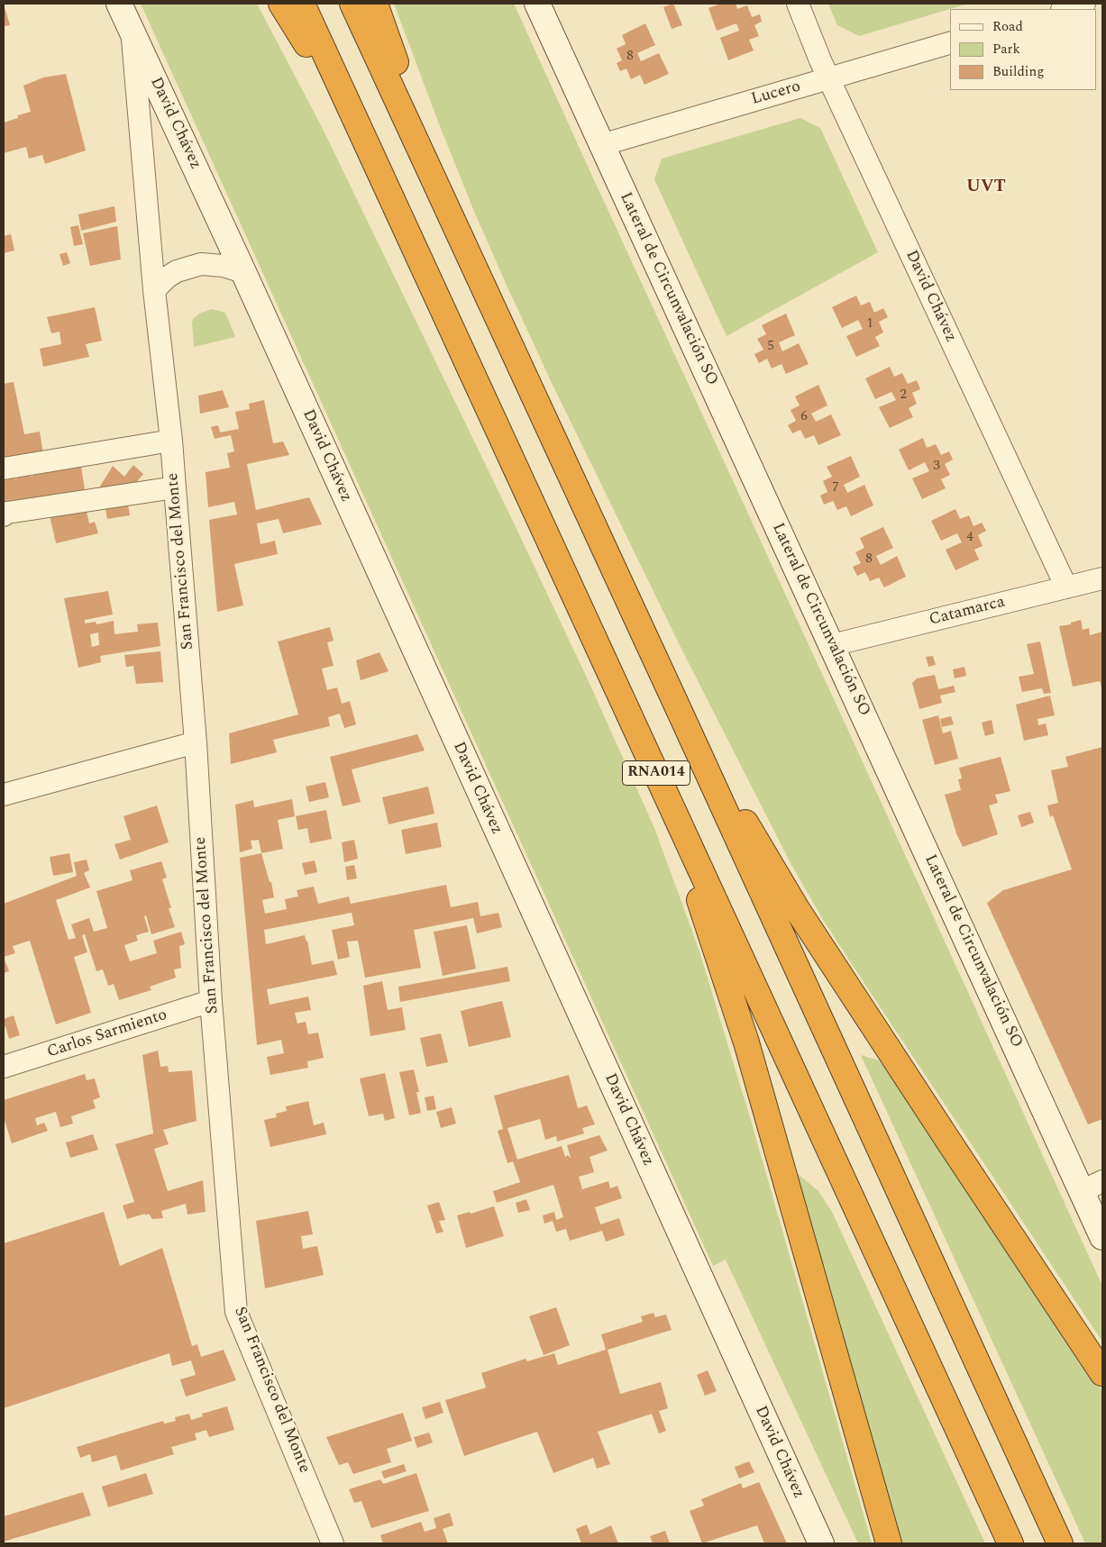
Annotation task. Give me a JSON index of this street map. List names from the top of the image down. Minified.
{"streets":{"highway":["RNA014"],"street":["Lucero","David Chávez","Lateral de Circunvalación SO","San Francisco del Monte","Catamarca","Carlos Sarmiento"]},"crossings":[["Lucero","David Chávez"],["Lucero","Lateral de Circunvalación SO"],["David Chávez","San Francisco del Monte"],["David Chávez","Catamarca"],["Lateral de Circunvalación SO","Catamarca"],["San Francisco del Monte","Carlos Sarmiento"]],"districts":["UVT"],"house_numbers":["8","1","5","2","6","3","7","4","8"],"legend":["Road","Park","Building"]}
